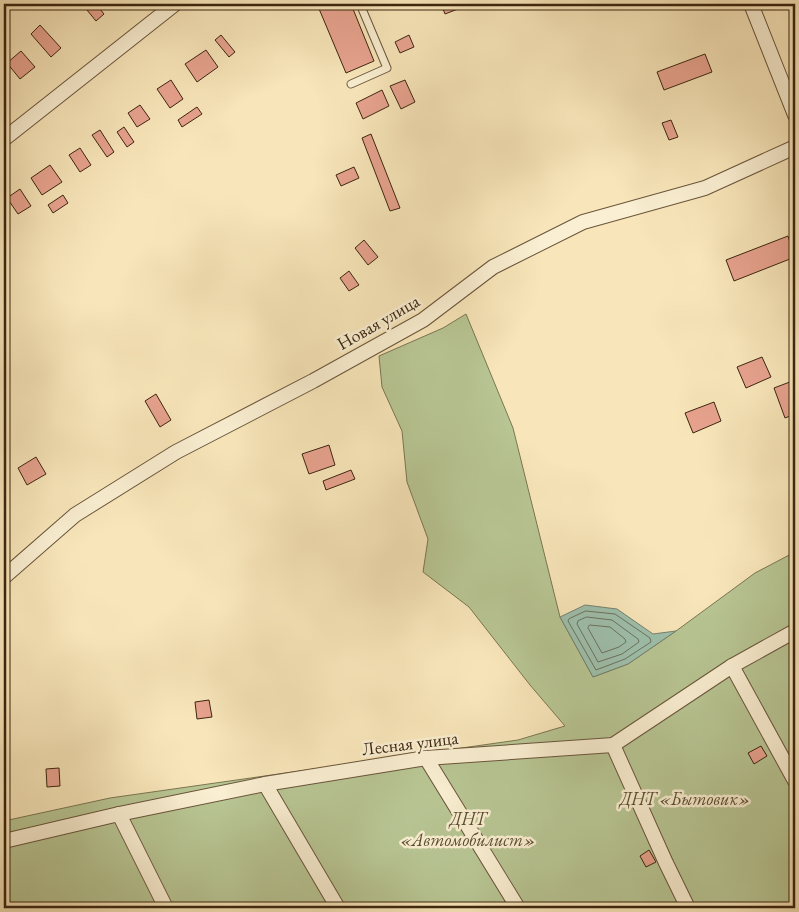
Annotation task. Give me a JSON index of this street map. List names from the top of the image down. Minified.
{"streets":{"street":["Новая улица","Лесная улица"]},"parks":["ДНТ «Бытовик»","ДНТ «Автомобилист»"]}
